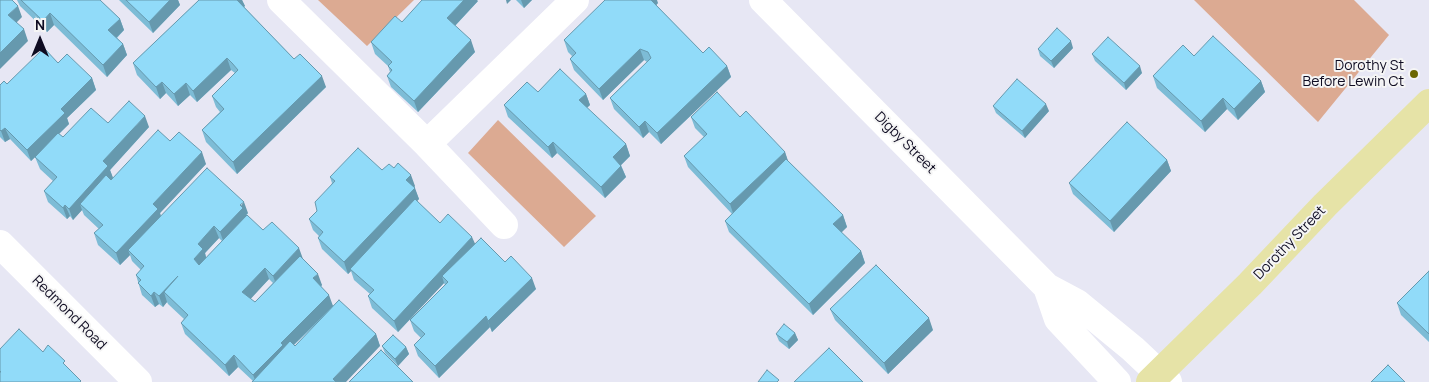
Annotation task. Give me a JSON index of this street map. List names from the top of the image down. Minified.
{"streets":{"main road":["Dorothy Street"],"street":["Digby Street","Redmond Road"]},"crossings":[["Digby Street","Dorothy Street"]],"places":["Dorothy St Before Lewin Ct"],"north":"top"}
